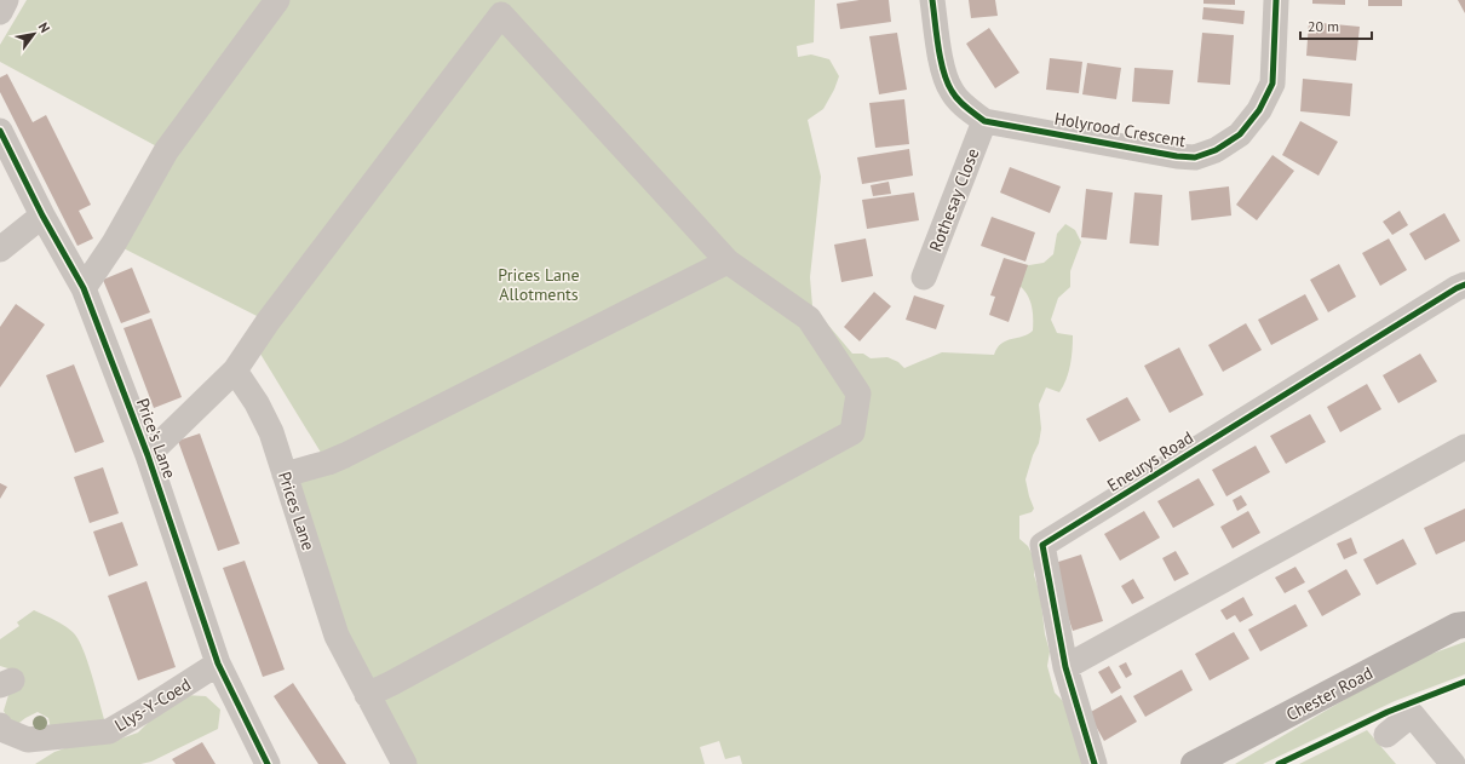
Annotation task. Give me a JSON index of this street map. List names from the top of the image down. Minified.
{"streets":{"main road":["Chester Road"],"street":["Holyrood Crescent","Rothesay Close","Price's Lane","Eneurys Road","Prices Lane","Llys-Y-Coed"]},"crossings":[["Holyrood Crescent","Rothesay Close"],["Price's Lane","Llys-Y-Coed"]],"parks":["Prices Lane Allotments"],"scale_bar":"20 m","north":"top right"}
